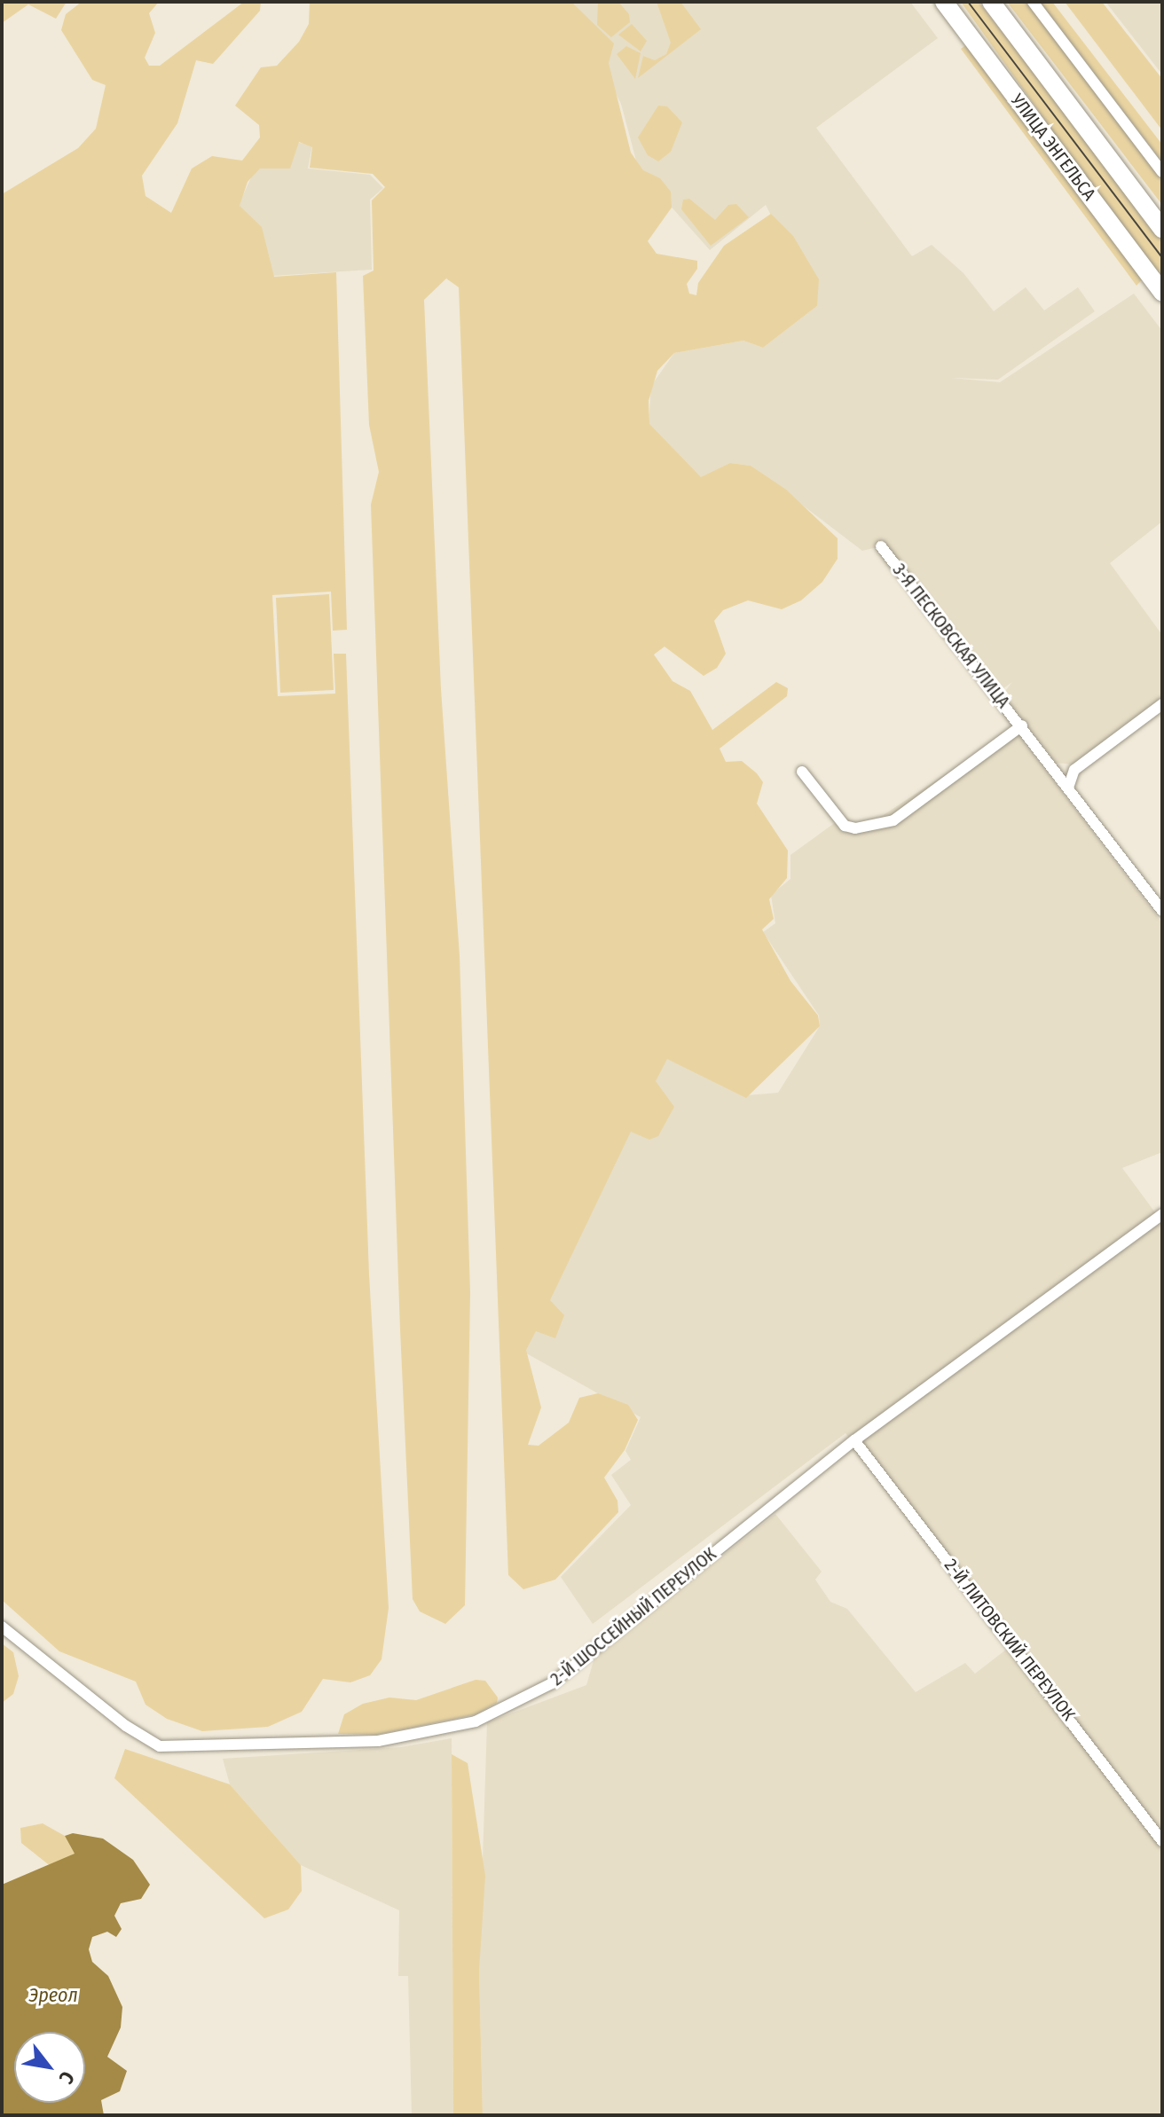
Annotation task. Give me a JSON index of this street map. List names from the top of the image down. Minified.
{"streets":{"main road":["УЛИЦА ЭНГЕЛЬСА"],"street":["3-Я ПЕСКОВСКАЯ УЛИЦА","2-Й ШОССЕЙНЫЙ ПЕРЕУЛОК","2-Й ЛИТОВСКИЙ ПЕРЕУЛОК"]},"crossings":[["2-Й ШОССЕЙНЫЙ ПЕРЕУЛОК","2-Й ЛИТОВСКИЙ ПЕРЕУЛОК"]],"water":["Эреол"],"north":"bottom right"}
